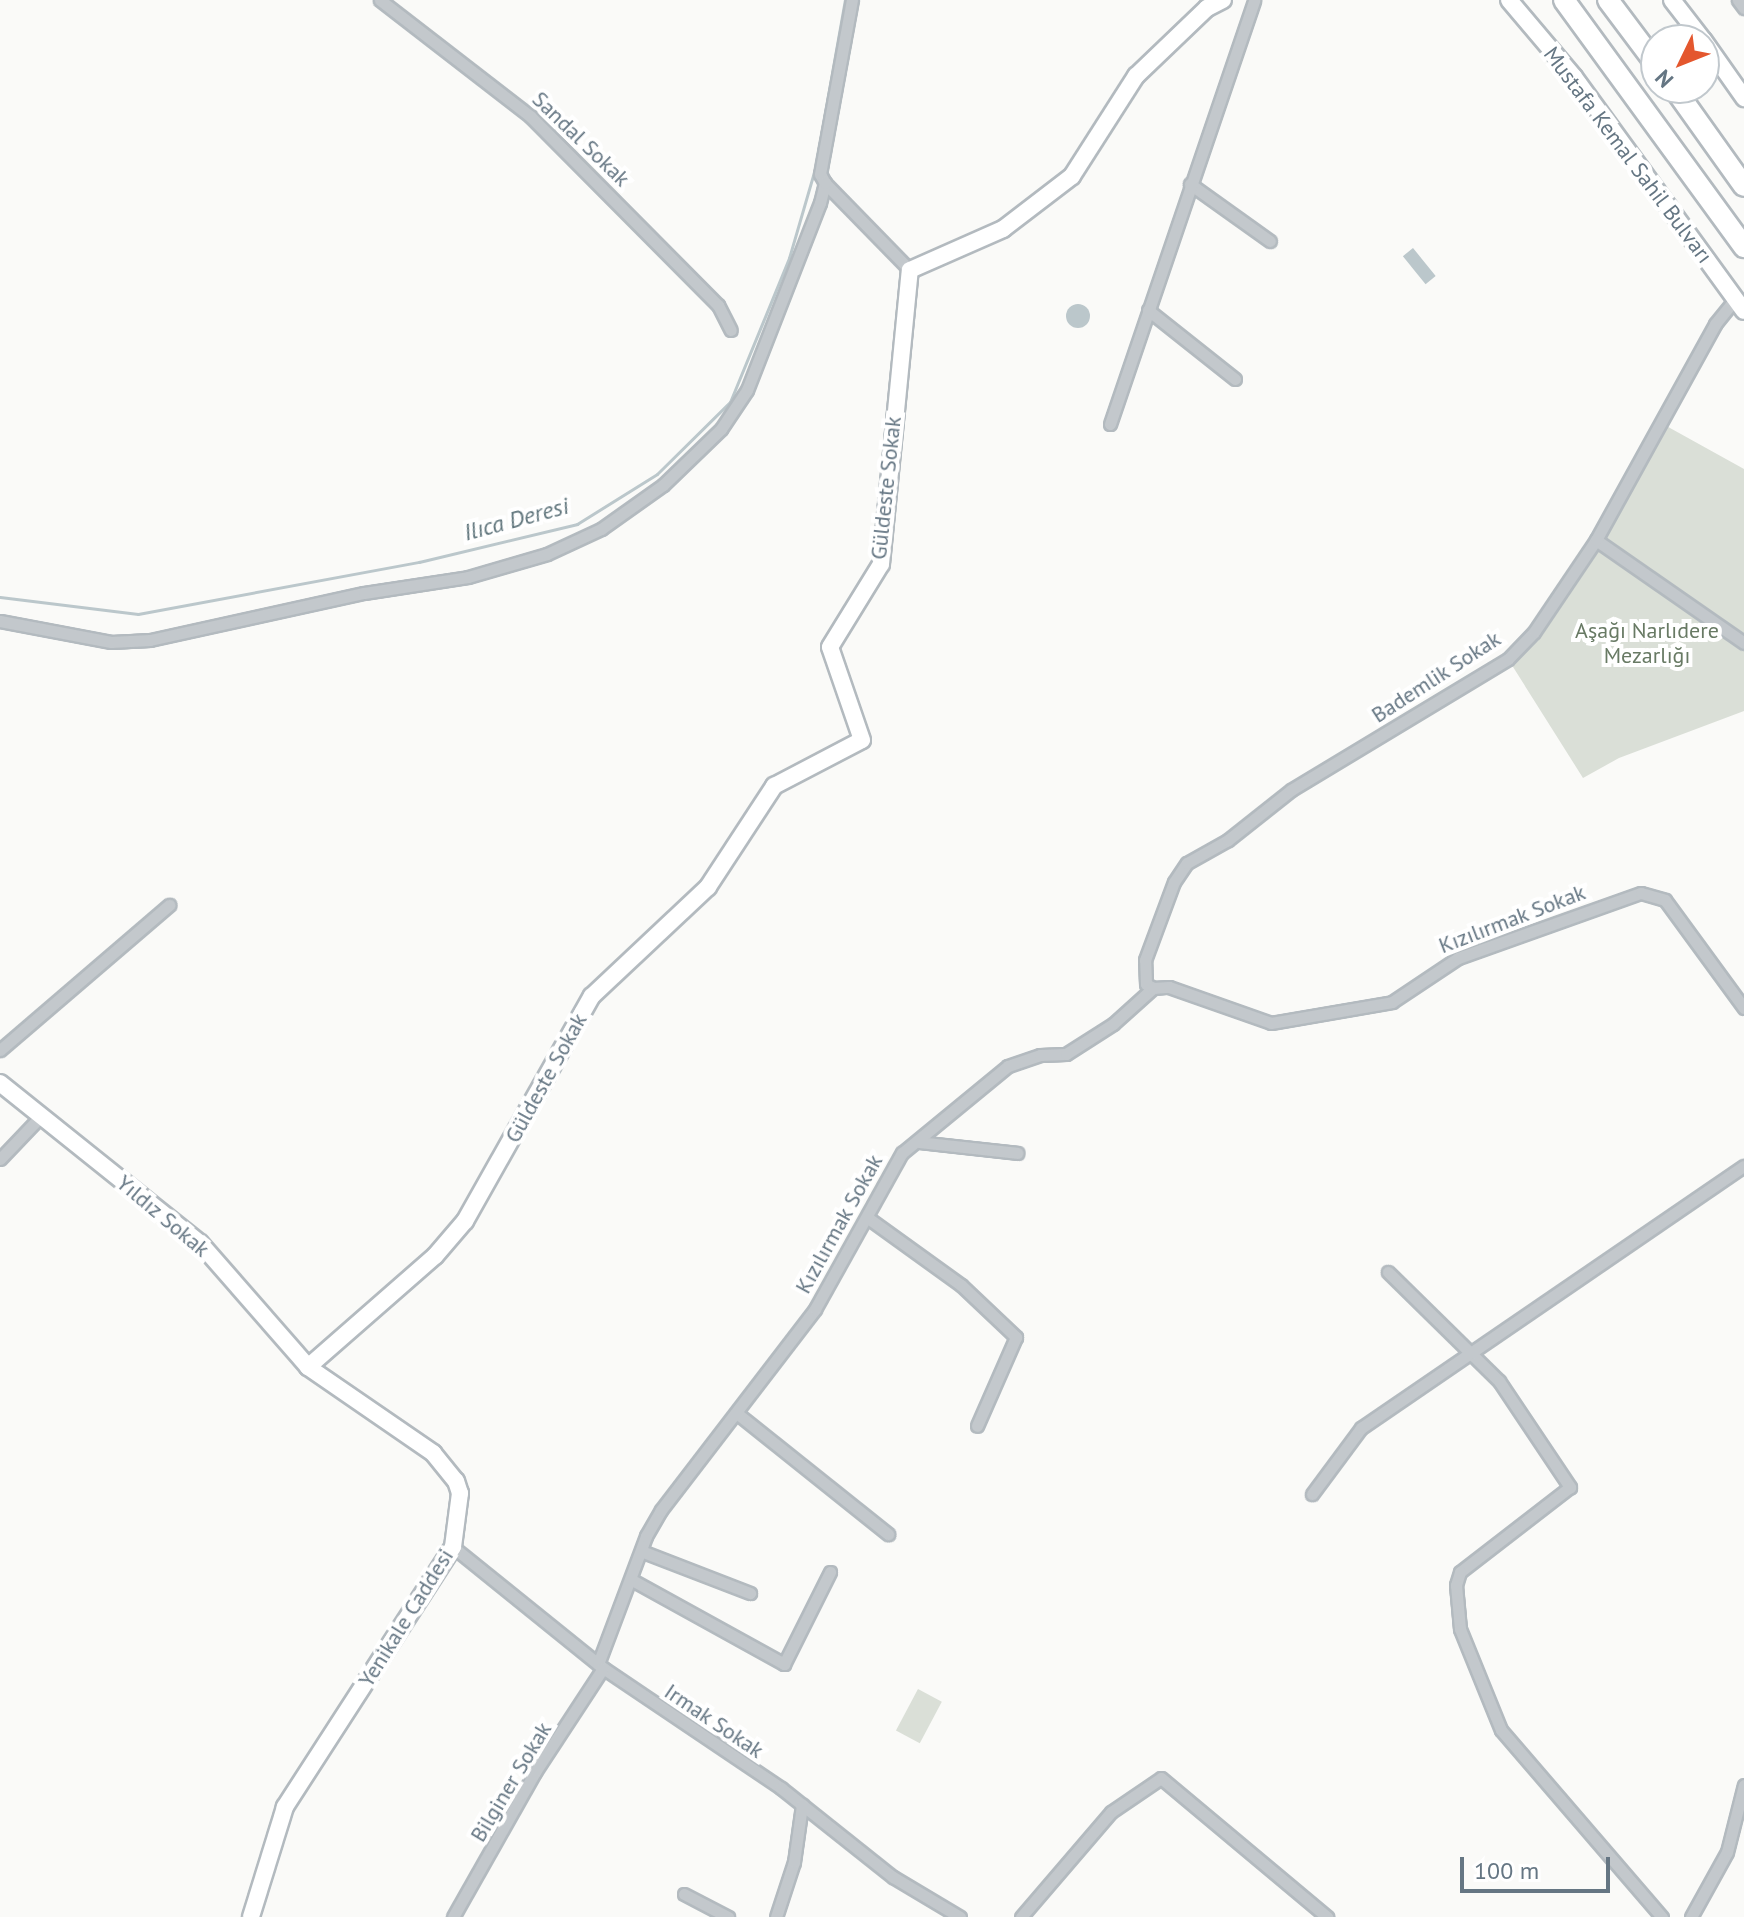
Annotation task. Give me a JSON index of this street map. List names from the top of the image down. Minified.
{"streets":{"street":["Sandal Sokak","Mustafa Kemal Sahil Bulvarı","Güldeste Sokak","Bademlik Sokak","Kızılırmak Sokak","Yıldız Sokak","Yenikale Caddesi","Irmak Sokak","Bilginer Sokak"]},"crossings":[["Mustafa Kemal Sahil Bulvarı","Bademlik Sokak"],["Güldeste Sokak","Yıldız Sokak"],["Güldeste Sokak","Yenikale Caddesi"],["Bademlik Sokak","Kızılırmak Sokak"],["Kızılırmak Sokak","Irmak Sokak"],["Kızılırmak Sokak","Bilginer Sokak"],["Yıldız Sokak","Yenikale Caddesi"],["Yenikale Caddesi","Irmak Sokak"],["Irmak Sokak","Bilginer Sokak"]],"water":["Ilıca Deresi"],"parks":["Aşağı Narlıdere Mezarlığı"],"scale_bar":"100 m","north":"bottom left"}
